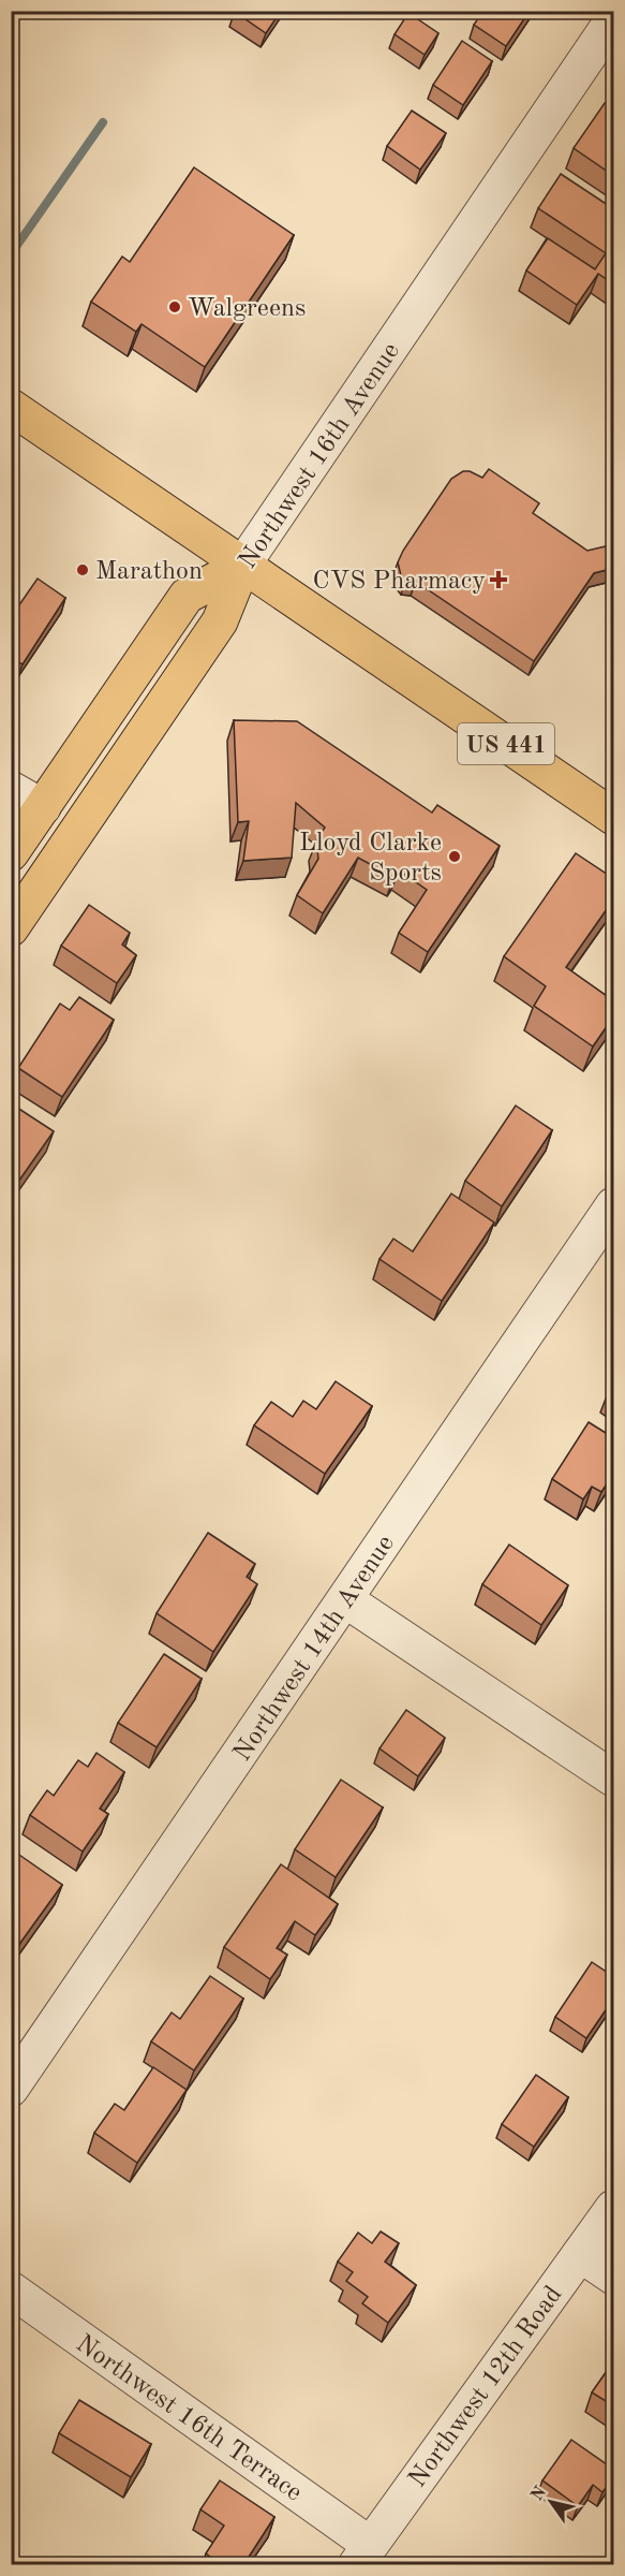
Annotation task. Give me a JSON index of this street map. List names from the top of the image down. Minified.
{"streets":{"main road":["Northwest 16th Avenue","US 441"],"street":["Northwest 14th Avenue","Northwest 12th Road","Northwest 16th Terrace"]},"crossings":[["Northwest 16th Avenue","US 441"],["Northwest 12th Road","Northwest 16th Terrace"]],"places":{"other":["Walgreens","Marathon","Lloyd Clarke Sports"],"health":["CVS Pharmacy"]},"north":"top left"}
